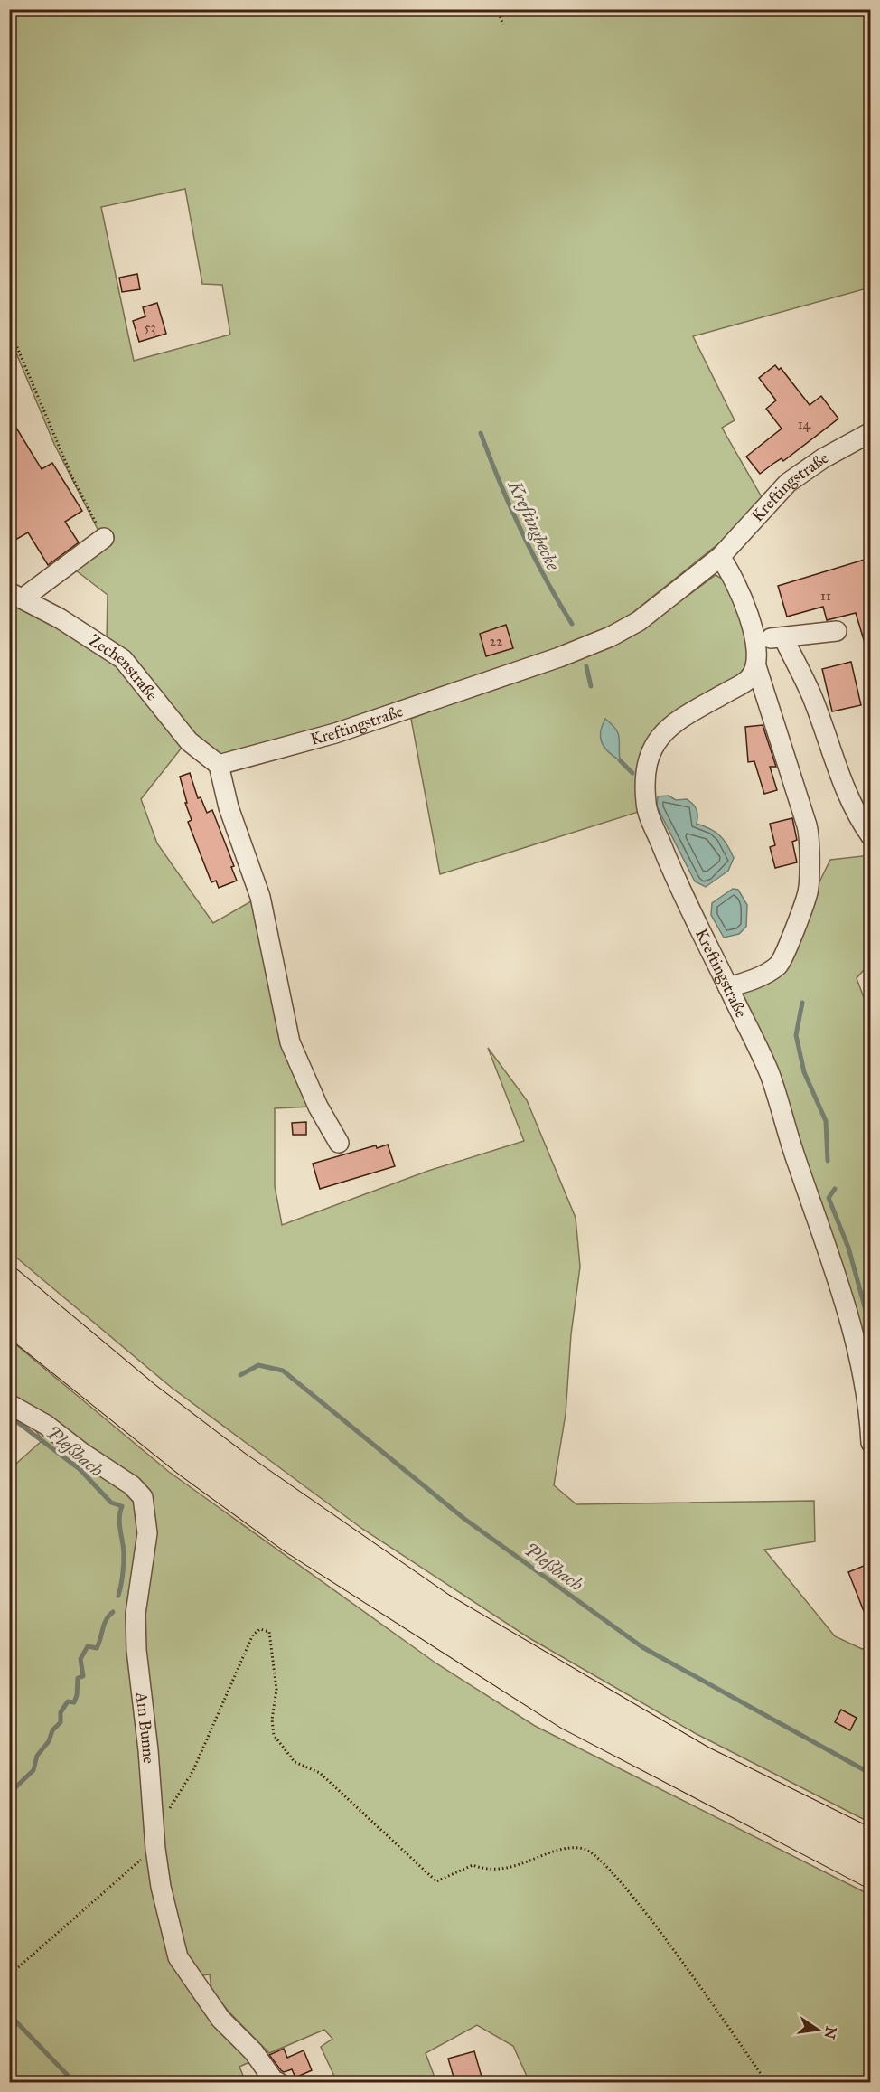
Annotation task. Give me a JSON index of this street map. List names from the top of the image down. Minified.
{"streets":{"street":["Kreftingstraße","Zechenstraße","Am Bunne"]},"crossings":[["Kreftingstraße","Zechenstraße"]],"water":["Kreftingbecke","Pleßbach"],"house_numbers":["53","14","11","22"],"north":"right"}
